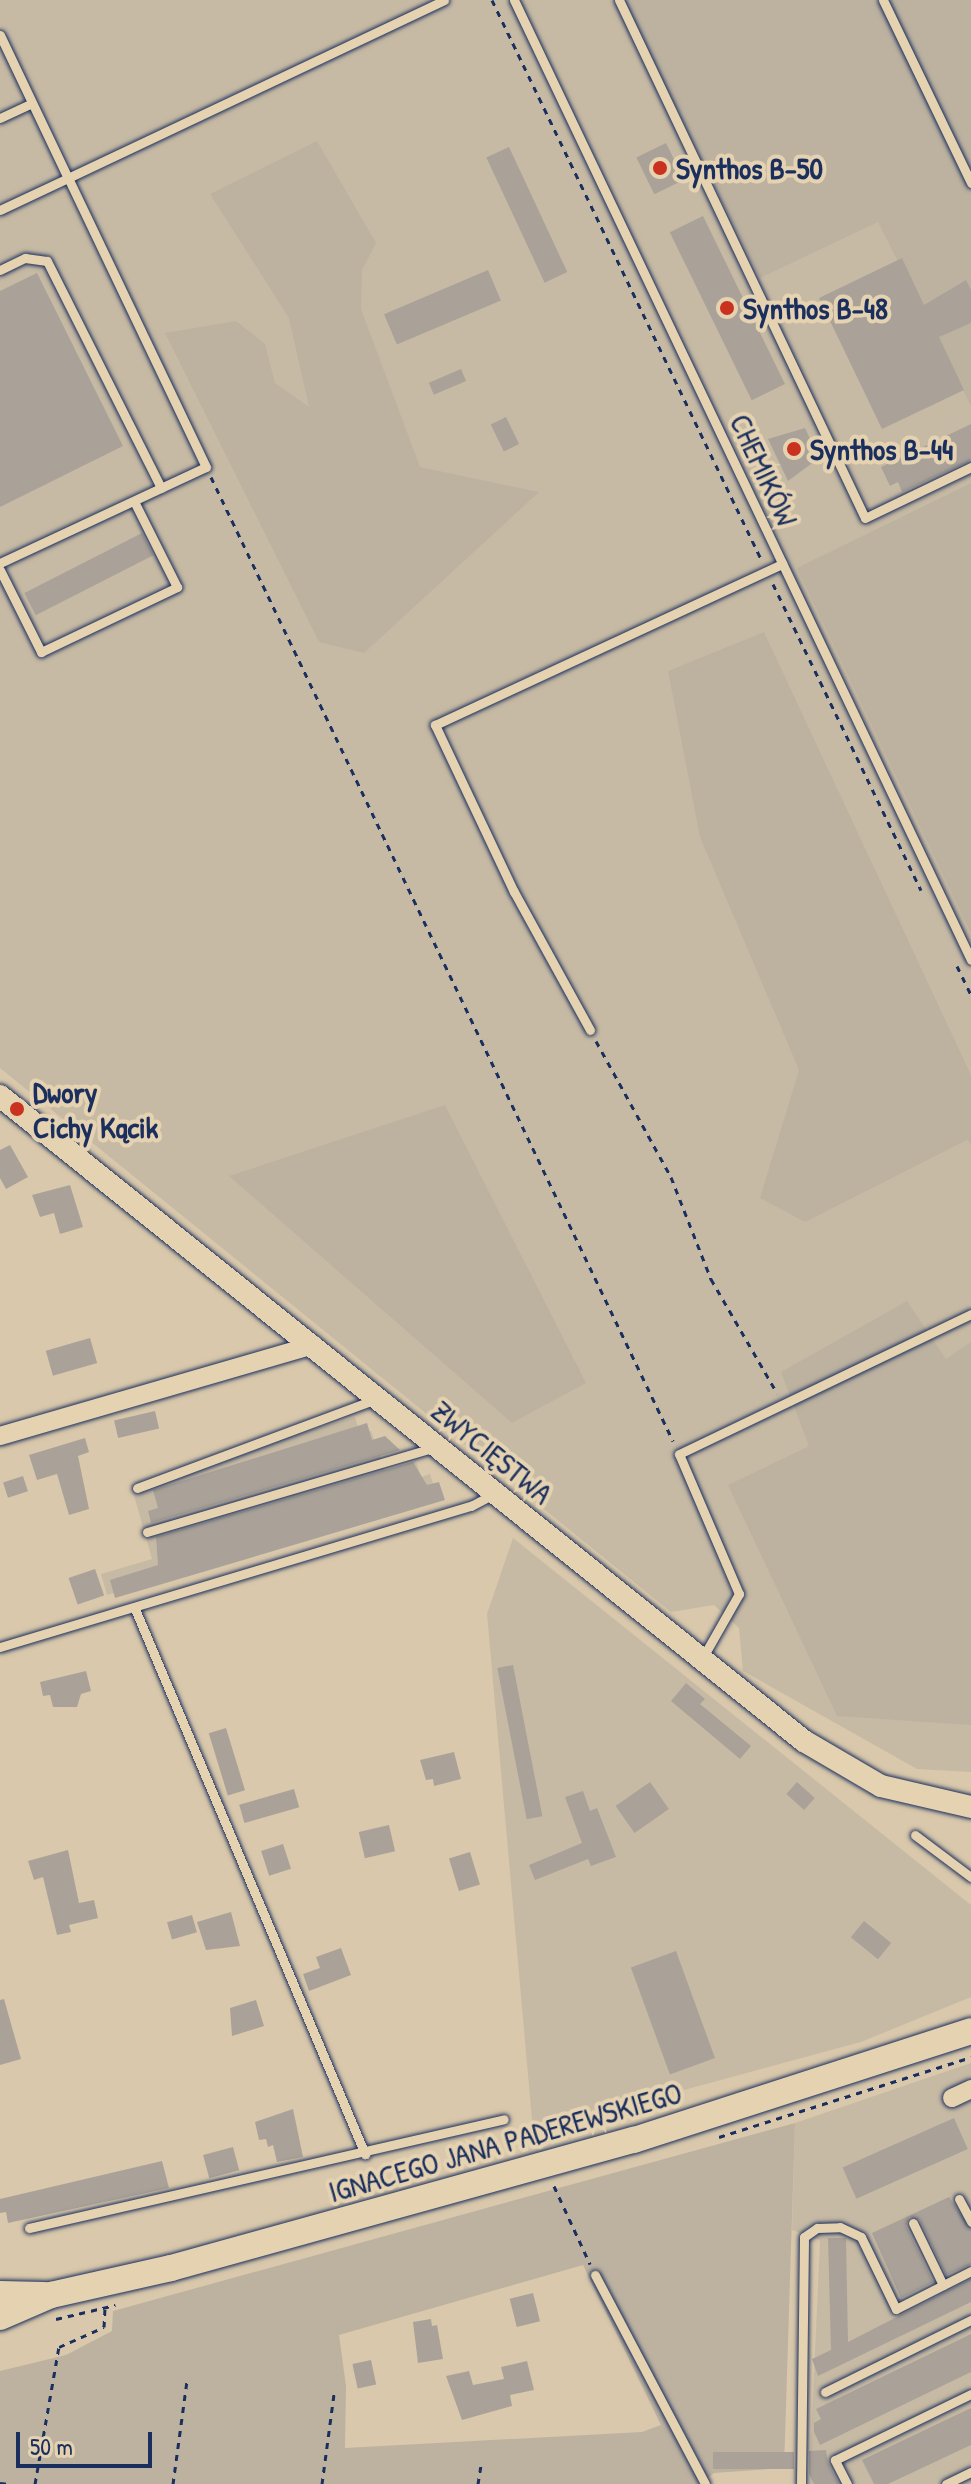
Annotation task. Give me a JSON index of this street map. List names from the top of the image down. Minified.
{"streets":{"main road":["IGNACEGO JANA PADEREWSKIEGO"],"street":["ZWYCIĘSTWA"],"lane":["CHEMIKÓW"]},"places":["Synthos B-50","Synthos B-48","Synthos B-44","Dwory Cichy Kącik"],"scale_bar":"50 m"}
